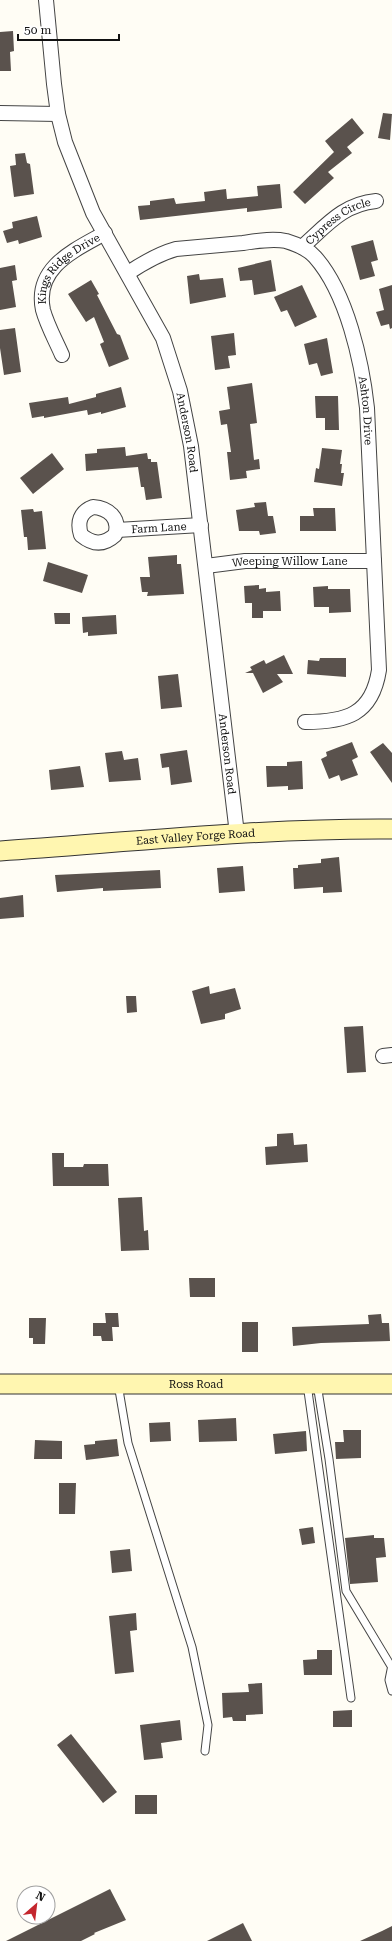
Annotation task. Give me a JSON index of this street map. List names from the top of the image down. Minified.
{"streets":{"main road":["East Valley Forge Road","Ross Road"],"street":["Cypress Circle","Kings Ridge Drive","Ashton Drive","Anderson Road","Farm Lane","Weeping Willow Lane"]},"crossings":[["Cypress Circle","Ashton Drive"],["Kings Ridge Drive","Anderson Road"],["Ashton Drive","Anderson Road"],["Ashton Drive","Weeping Willow Lane"],["Anderson Road","Farm Lane"],["Anderson Road","Weeping Willow Lane"],["Anderson Road","East Valley Forge Road"]],"scale_bar":"50 m","north":"top right"}
